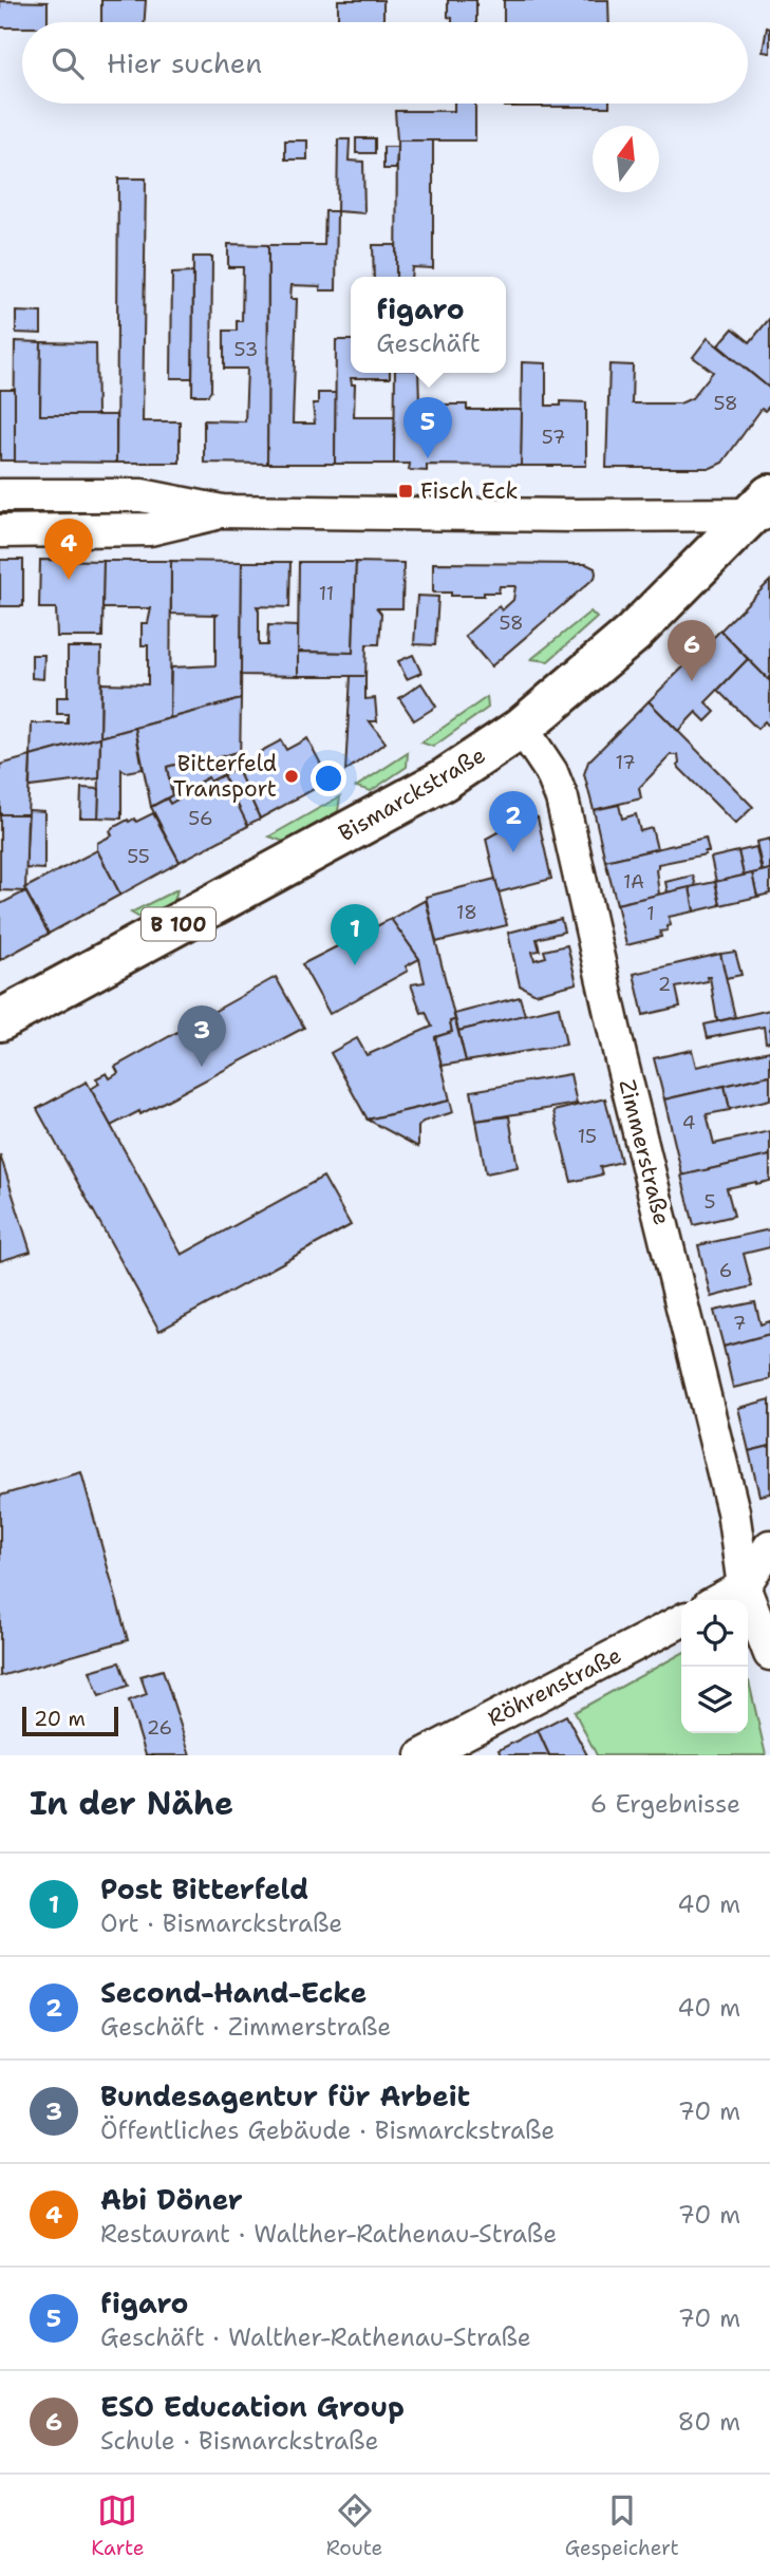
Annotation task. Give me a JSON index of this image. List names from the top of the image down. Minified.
{"streets":{"main road":["Bismarckstraße","B 100"],"street":["Zimmerstraße","Röhrenstraße"]},"crossings":[["Bismarckstraße","Zimmerstraße"]],"places":{"transit":["Fisch Eck"],"other":["Bitterfeld Transport"]},"house_numbers":["53","58","57","11","58","17","56","55","1A","18","1","2","4","15","5","6","7","26"],"scale_bar":"20 m","north":"top","page":{"search":"Hier suchen","popup":["figaro","Geschäft"],"pins":["5","4","6","2","1","3"],"scale":"20 m","heading":["In der Nähe","6 Ergebnisse"],"list":[{"mark":"1","name":"Post Bitterfeld","note":"Ort · Bismarckstraße","value":"40 m"},{"mark":"2","name":"Second-Hand-Ecke","note":"Geschäft · Zimmerstraße","value":"40 m"},{"mark":"3","name":"Bundesagentur für Arbeit","note":"Öffentliches Gebäude · Bismarckstraße","value":"70 m"},{"mark":"4","name":"Abi Döner","note":"Restaurant · Walther-Rathenau-Straße","value":"70 m"},{"mark":"5","name":"figaro","note":"Geschäft · Walther-Rathenau-Straße","value":"70 m"},{"mark":"6","name":"ESO Education Group","note":"Schule · Bismarckstraße","value":"80 m"}],"nav":["Karte","Route","Gespeichert"]}}
